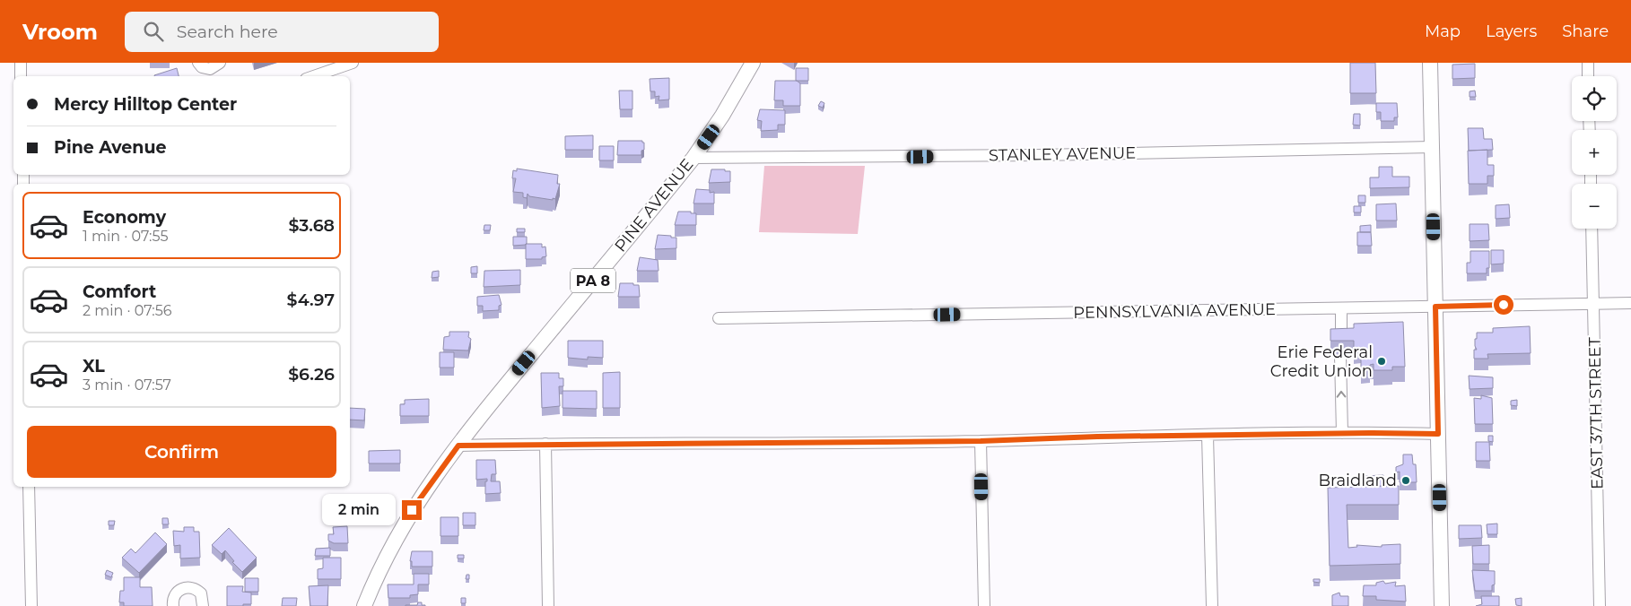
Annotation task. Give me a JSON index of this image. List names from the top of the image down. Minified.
{"streets":{"main road":["PINE AVENUE","PA 8"],"street":["STANLEY AVENUE","PENNSYLVANIA AVENUE","EAST 37TH STREET"]},"crossings":[["STANLEY AVENUE","PINE AVENUE"],["PENNSYLVANIA AVENUE","EAST 37TH STREET"]],"places":["Erie Federal Credit Union","Braidland"],"page":{"header":"Vroom","search":"Search here","nav":["Map","Layers","Share"],"map_buttons":["+","−"],"banner":["Mercy Hilltop Center","Pine Avenue"],"list":[{"name":"Economy","note":"1 min · 07:55","value":"$3.68"},{"name":"Comfort","note":"2 min · 07:56","value":"$4.97"},{"name":"XL","note":"3 min · 07:57","value":"$6.26"}],"buttons":"Confirm","bubble":"2 min"}}
